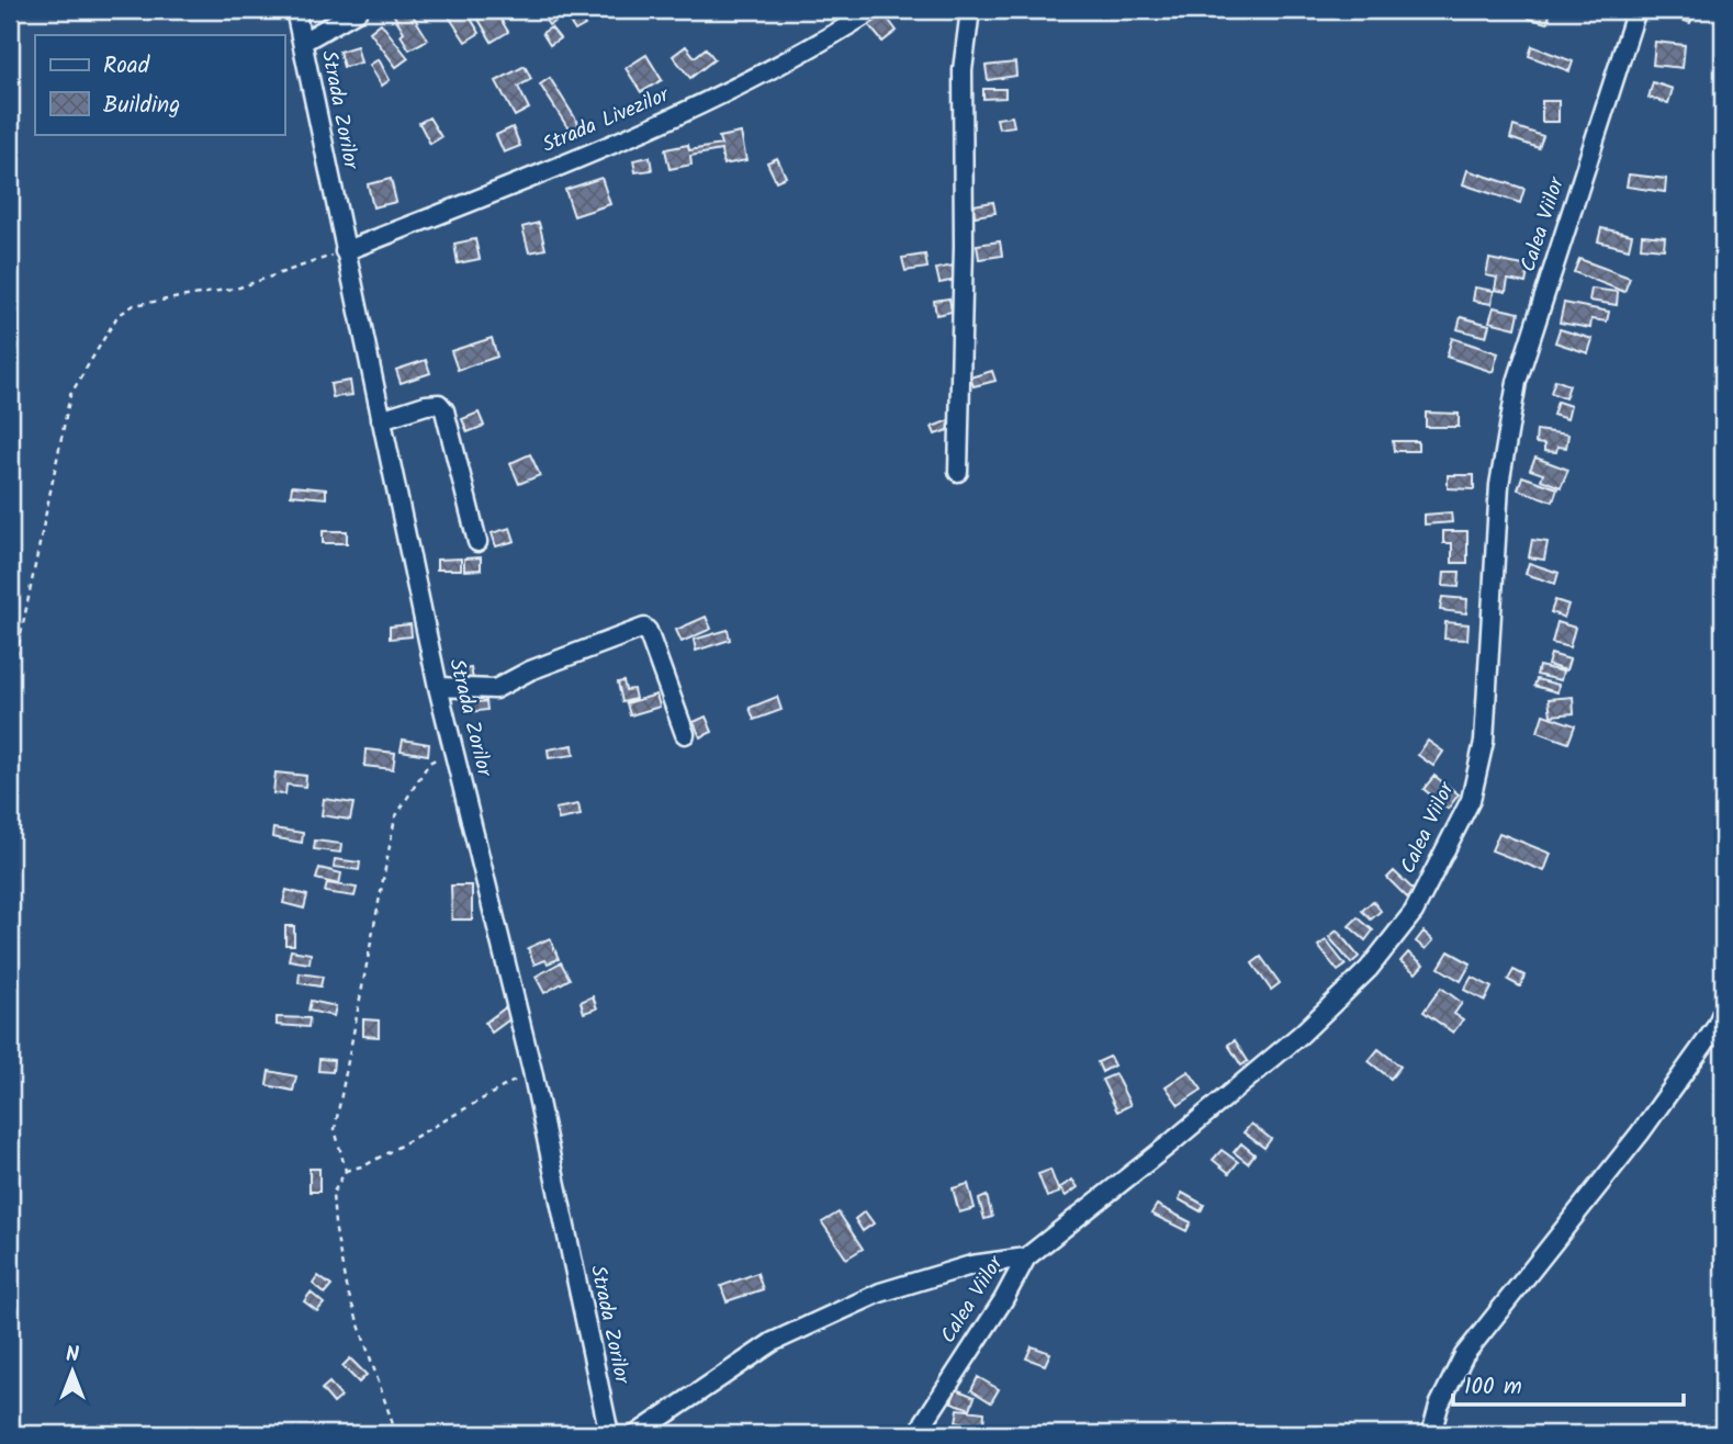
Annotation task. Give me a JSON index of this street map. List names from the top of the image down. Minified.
{"streets":{"street":["Strada Zorilor","Strada Livezilor","Calea Viilor"]},"crossings":[["Strada Zorilor","Strada Livezilor"]],"legend":["Road","Building"],"scale_bar":"100 m","north":"top"}
